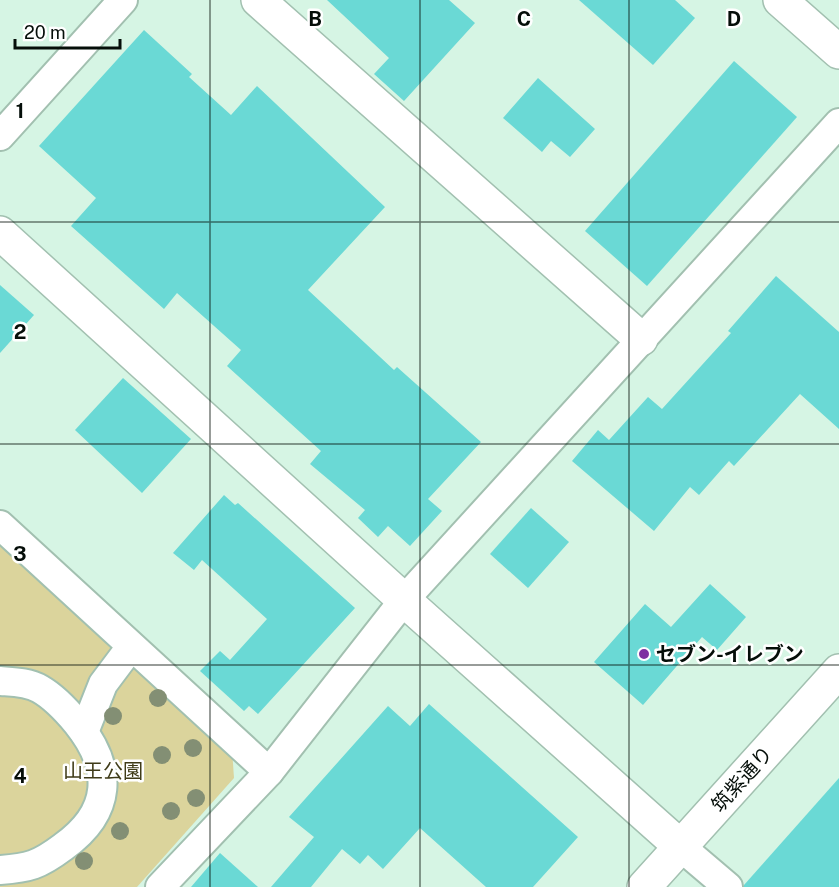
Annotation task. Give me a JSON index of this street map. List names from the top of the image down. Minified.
{"streets":{"street":["筑紫通り"]},"parks":["山王公園"],"places":["セブン-イレブン"],"scale_bar":"20 m","grid":{"columns":["B","C","D"],"rows":["1","2","3","4"]}}
